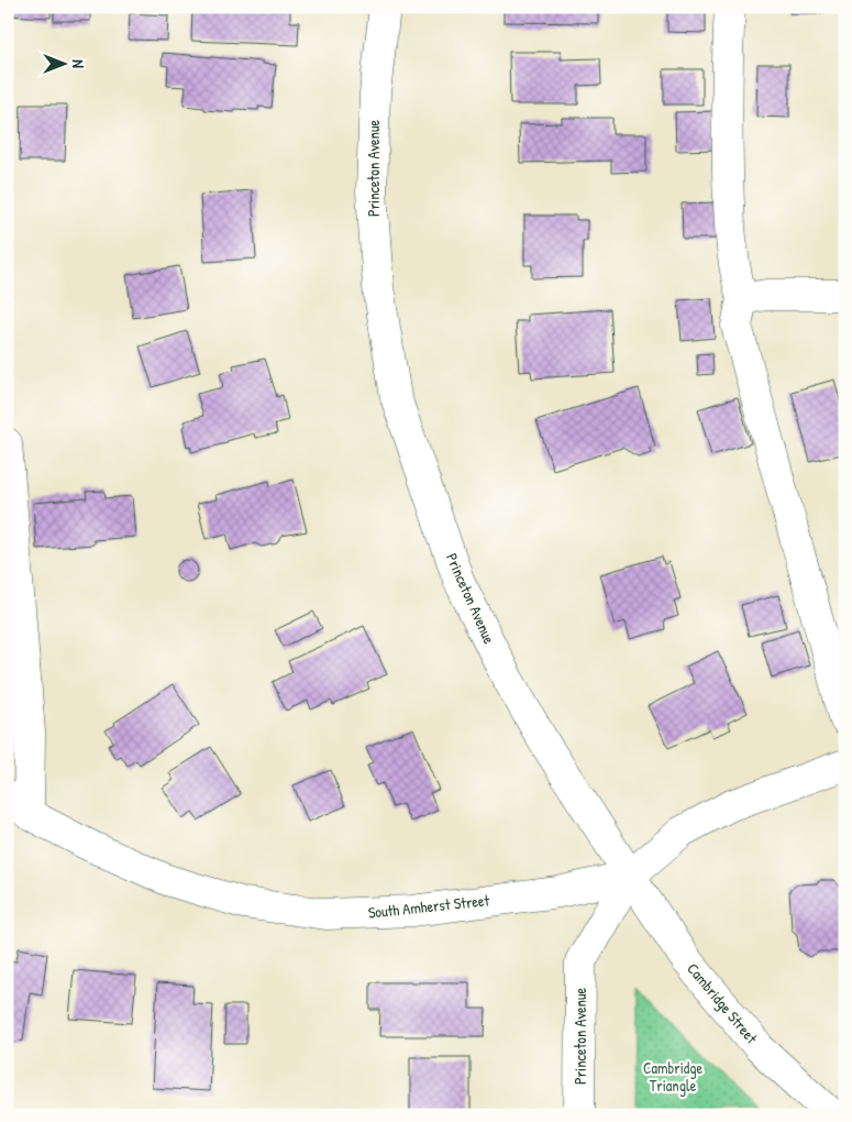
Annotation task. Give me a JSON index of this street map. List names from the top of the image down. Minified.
{"streets":{"street":["Princeton Avenue","South Amherst Street","Cambridge Street"]},"crossings":[["Princeton Avenue","South Amherst Street"],["Princeton Avenue","Cambridge Street"],["South Amherst Street","Cambridge Street"]],"parks":["Cambridge Triangle"],"north":"right"}
